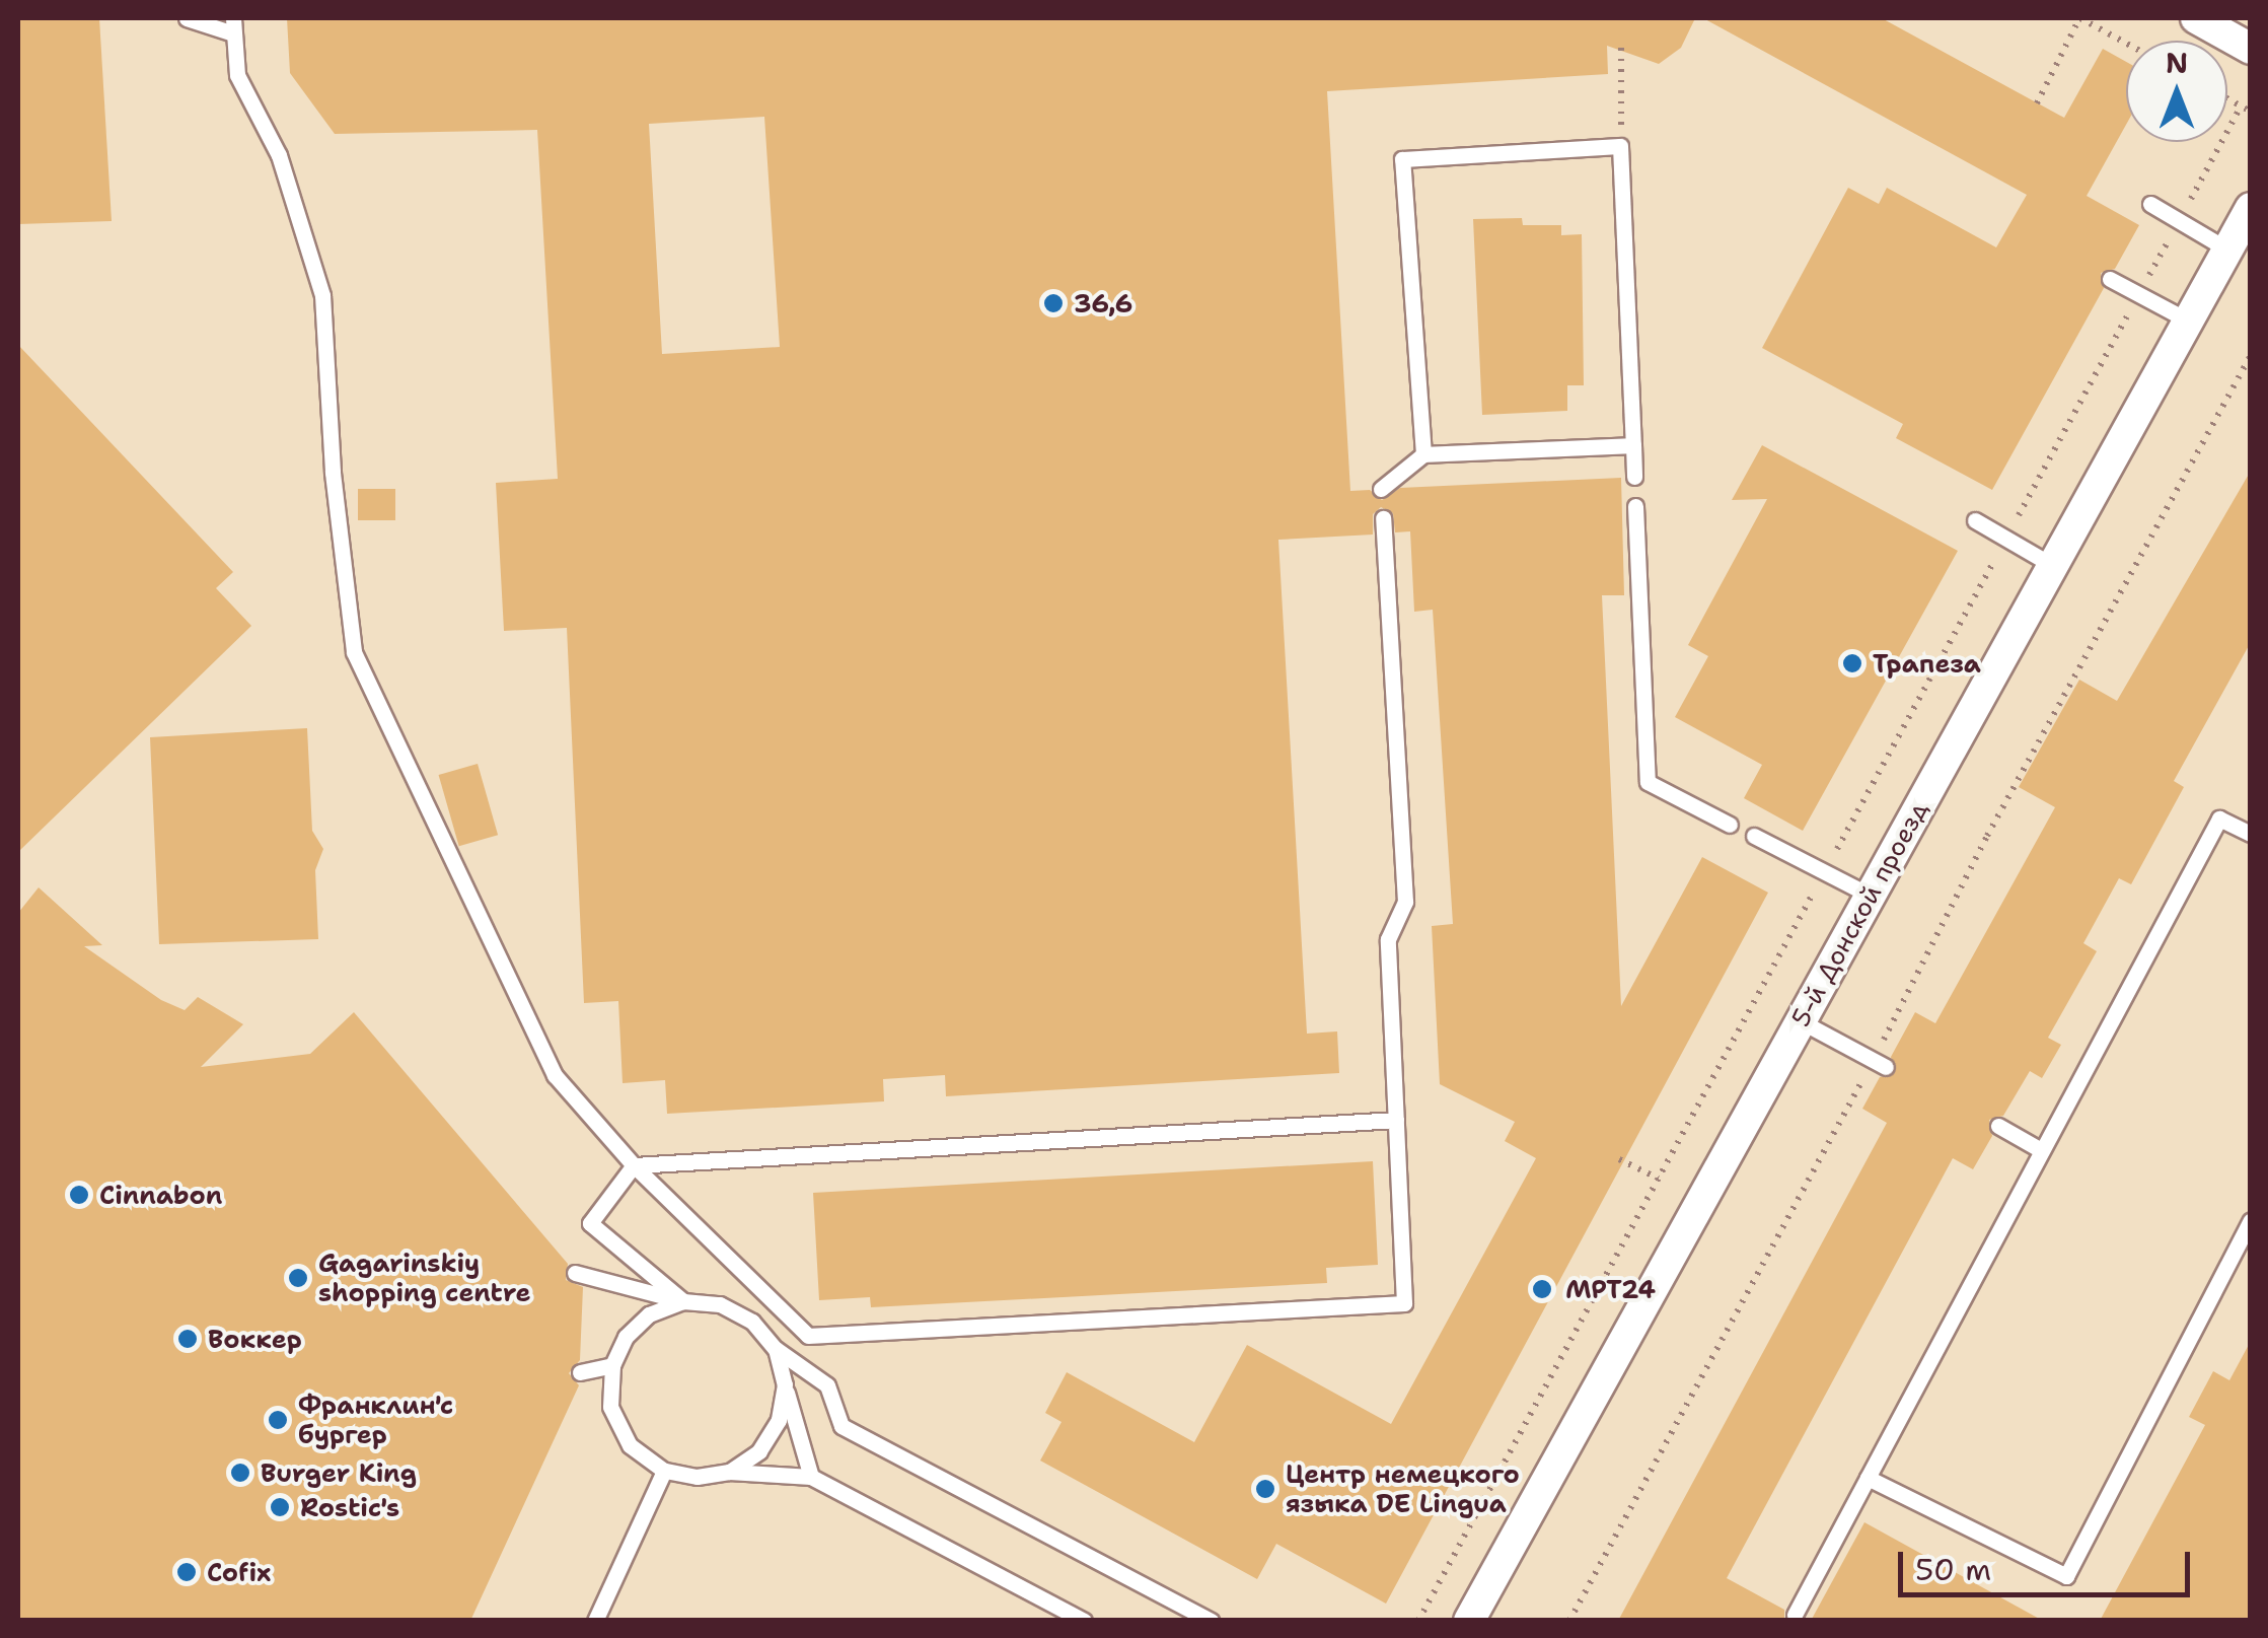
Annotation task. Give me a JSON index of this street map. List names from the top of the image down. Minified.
{"streets":{"street":["5-й Донской проезд"]},"places":["36,6","Трапеза","Cinnabon","Gagarinskiy shopping centre","МРТ24","Воккер","Франклин'с бургер","Burger King","Центр немецкого языка DE Lingua","Rostic's","Cofix"],"scale_bar":"50 m","north":"top"}
